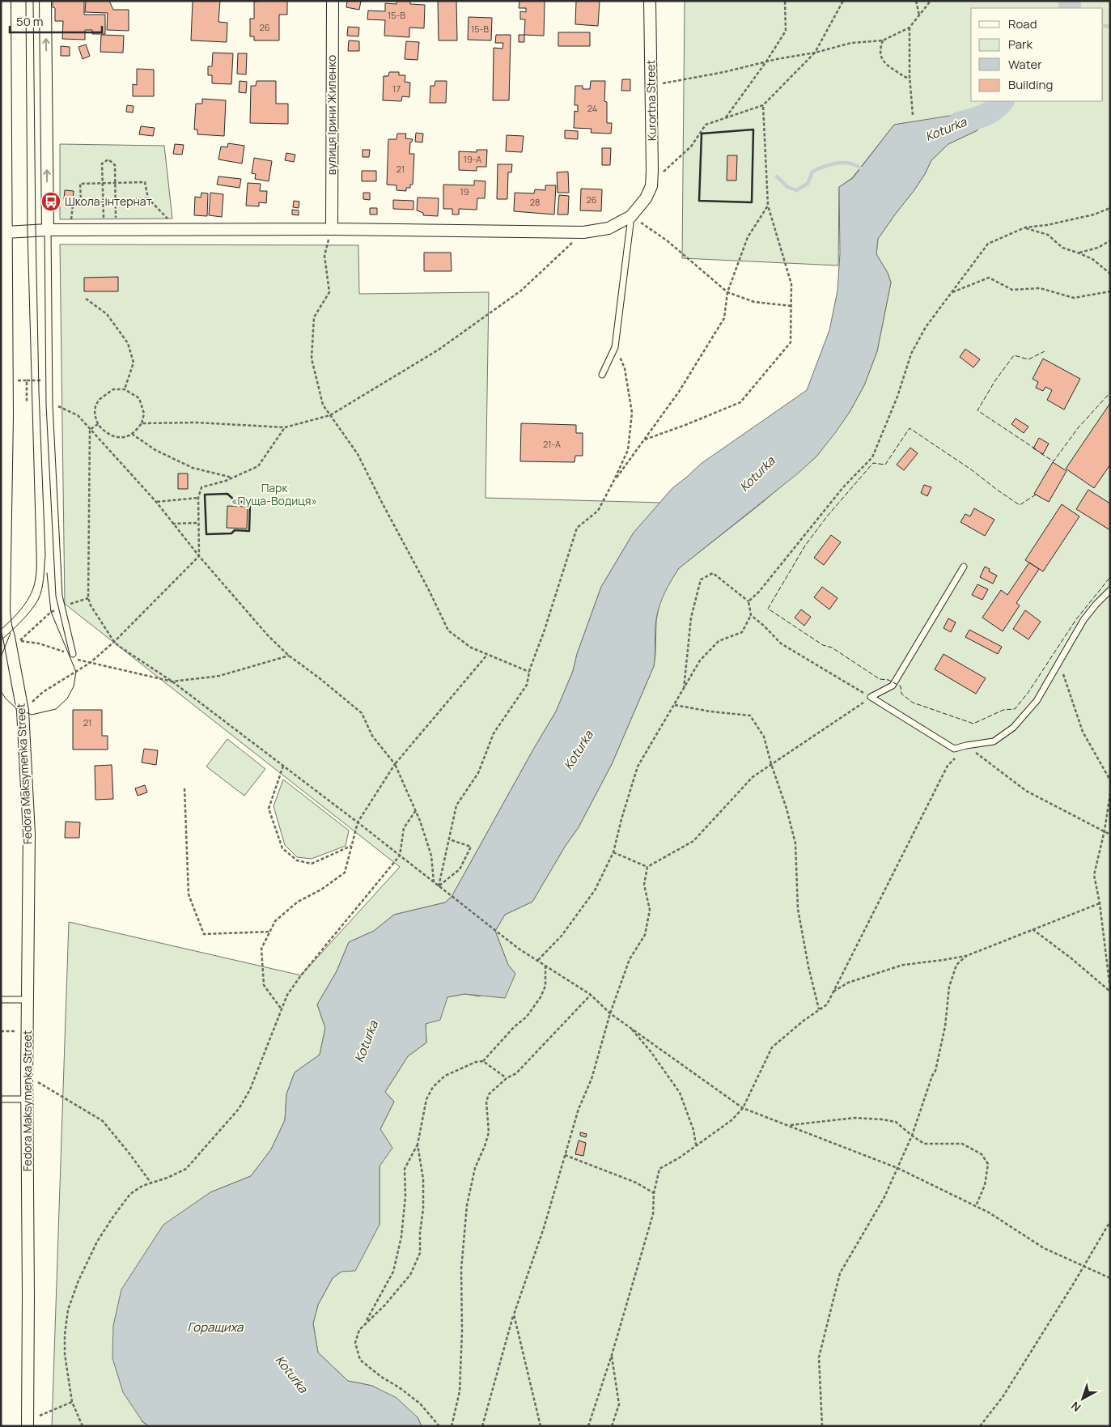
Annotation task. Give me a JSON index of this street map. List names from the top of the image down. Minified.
{"streets":{"street":["Kurortna Street","вулиця Ірини Жиленко","Fedora Maksymenka Street"]},"water":["Koturka","Горащиха"],"parks":["Парк «Пуща-Водиця»"],"places":{"bus stop":["Школа-інтернат"]},"house_numbers":["15-В","26","15-В","17","24","19-А","21","19","26","28","21-А","21"],"legend":["Road","Park","Water","Building"],"scale_bar":"50 m","north":"bottom left"}
